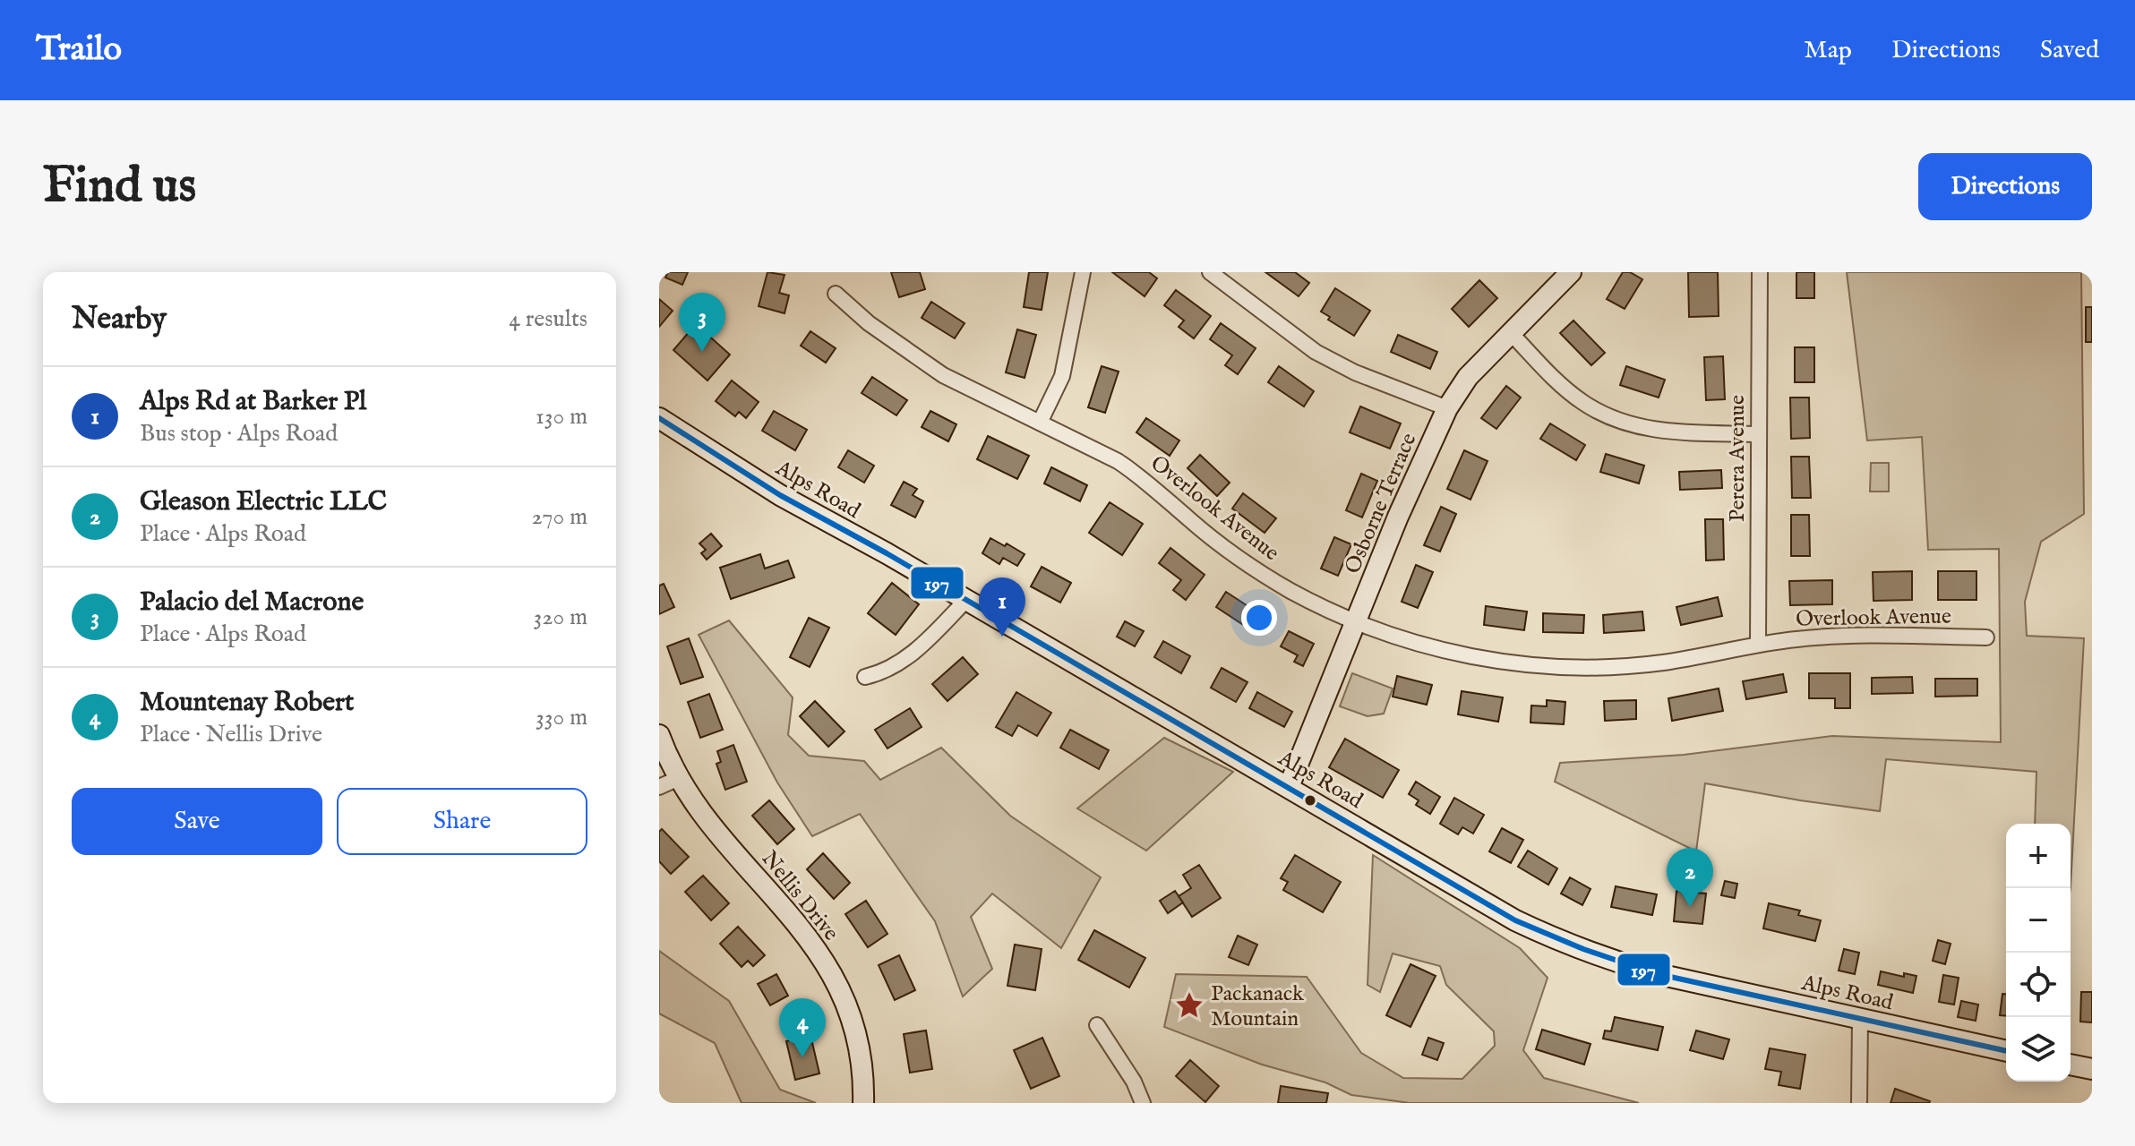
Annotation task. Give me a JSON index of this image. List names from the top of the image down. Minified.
{"streets":{"main road":["Alps Road","Osborne Terrace","Nellis Drive"],"street":["Perera Avenue","Overlook Avenue"]},"crossings":[["Perera Avenue","Overlook Avenue"],["Alps Road","Osborne Terrace"],["Osborne Terrace","Overlook Avenue"]],"places":{"place":["Packanack Mountain"]},"lines":["transit line 197"],"page":{"header":"Trailo","nav":["Map","Directions","Saved"],"buttons":["Directions",["Save","Share"]],"title":"Find us","heading":["Nearby","4 results"],"pins":["3","1","2","4"],"list":[{"mark":"1","name":"Alps Rd at Barker Pl","note":"Bus stop · Alps Road","value":"130 m"},{"mark":"2","name":"Gleason Electric LLC","note":"Place · Alps Road","value":"270 m"},{"mark":"3","name":"Palacio del Macrone","note":"Place · Alps Road","value":"320 m"},{"mark":"4","name":"Mountenay Robert","note":"Place · Nellis Drive","value":"330 m"}],"map_buttons":["+","−"]}}
